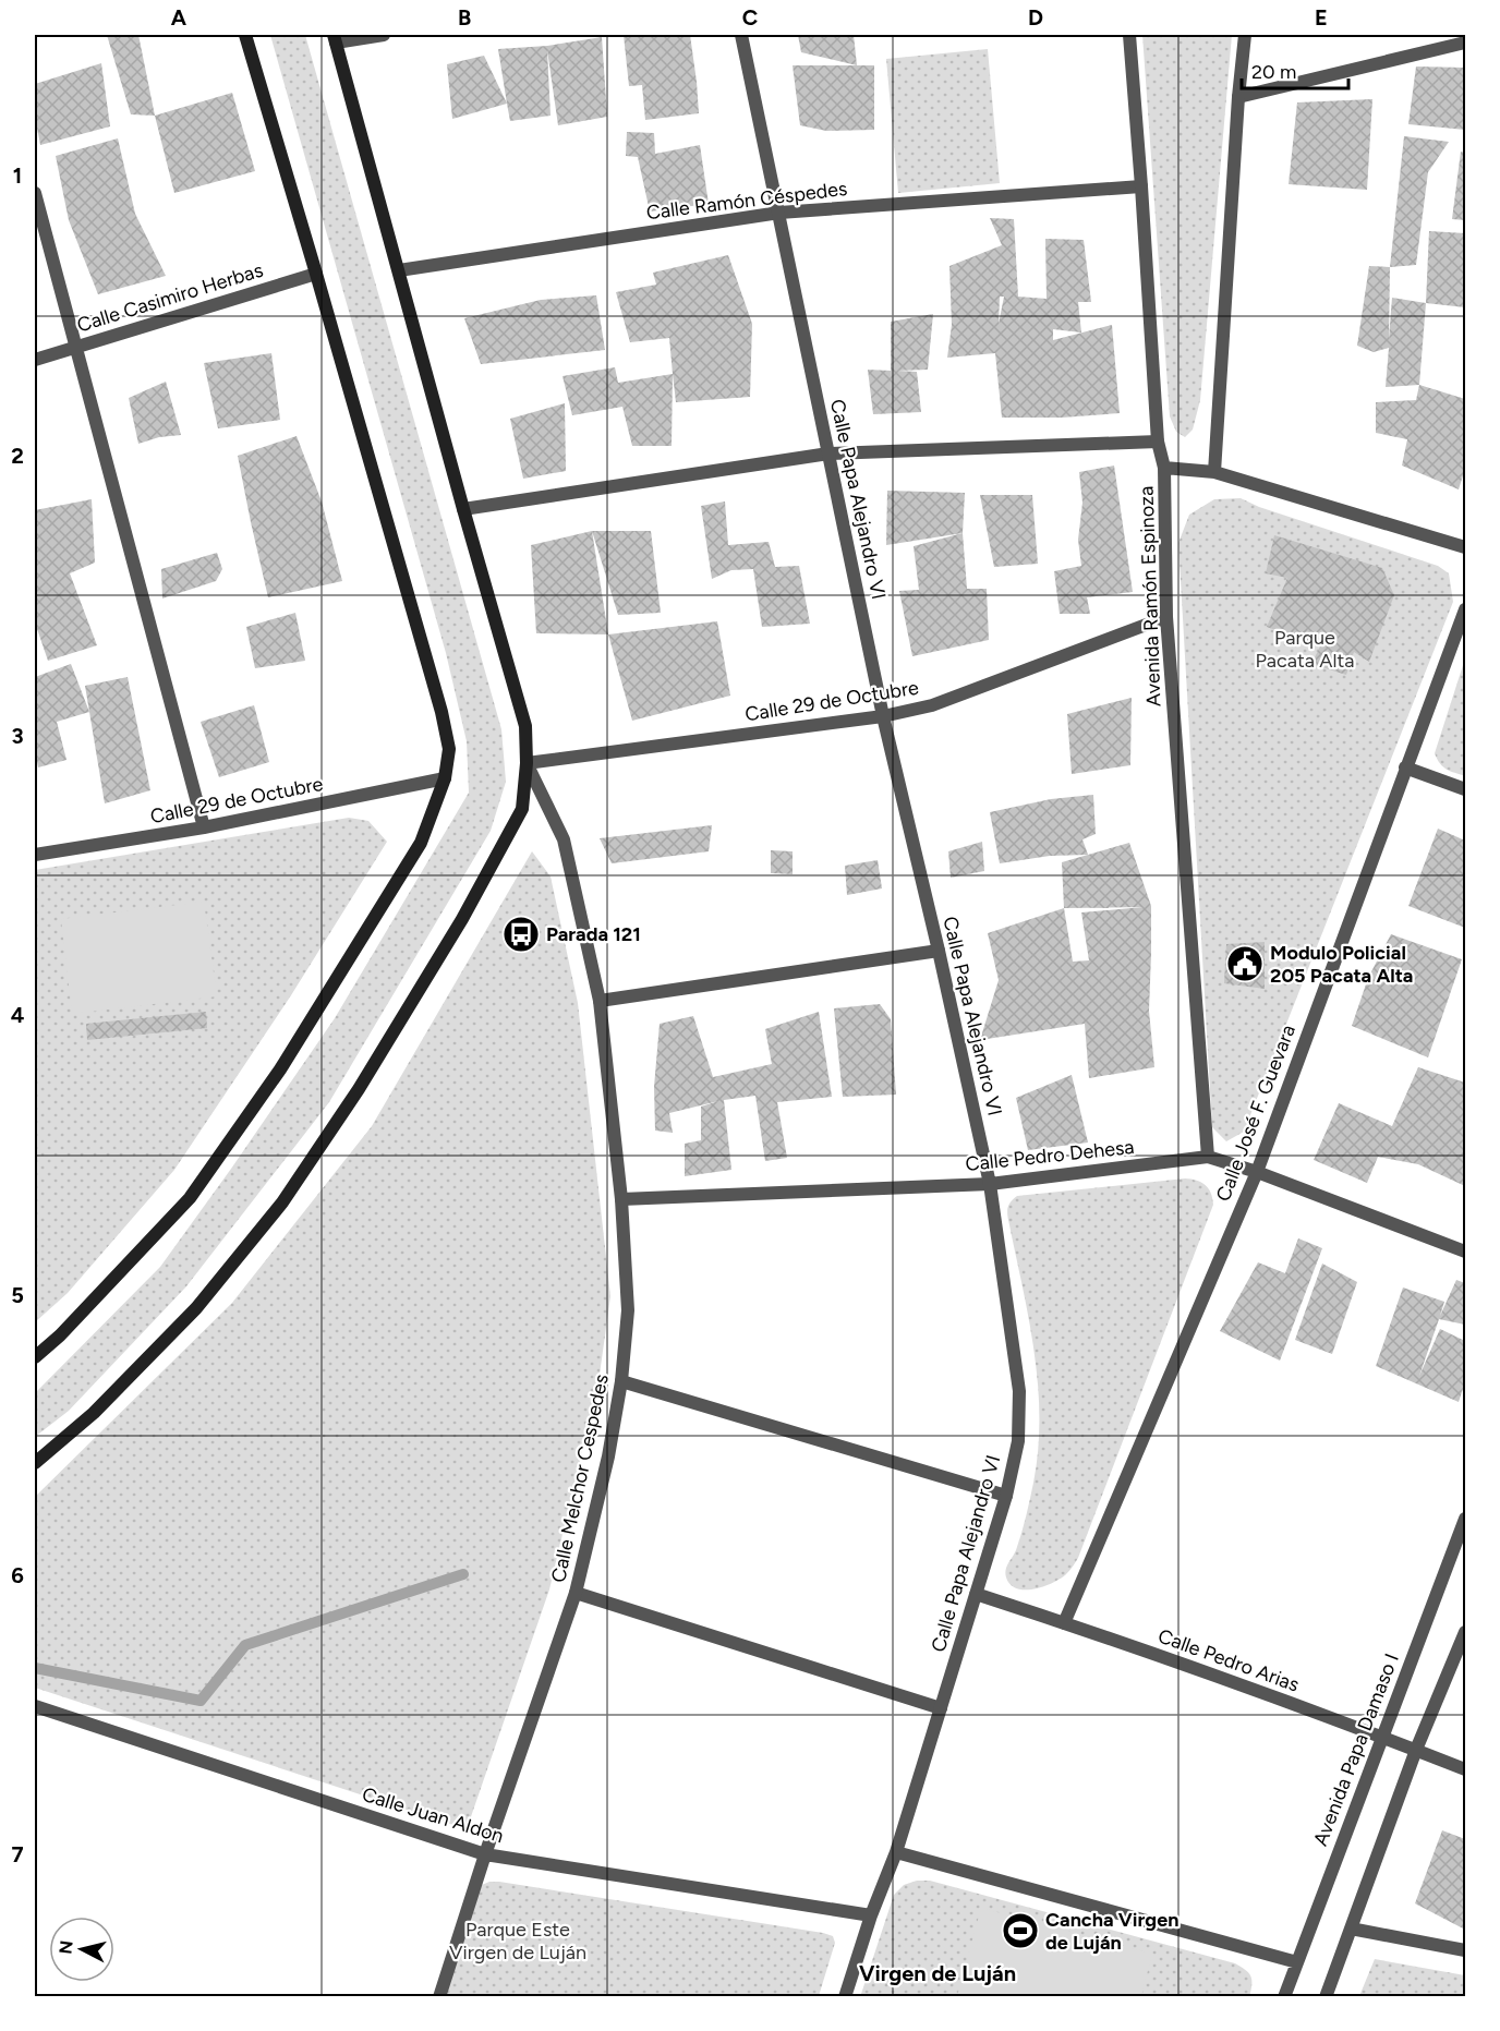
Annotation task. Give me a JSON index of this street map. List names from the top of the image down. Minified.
{"streets":{"street":["Calle Ramón Céspedes","Calle Casimiro Herbas","Calle Papa Alejandro VI","Avenida Ramón Espinoza","Calle 29 de Octubre","Calle José F. Guevara","Calle Pedro Dehesa","Calle Melchor Cespedes","Calle Pedro Arias","Avenida Papa Damaso I","Calle Juan Aldon"]},"crossings":[["Calle Ramón Céspedes","Calle Papa Alejandro VI"],["Calle Ramón Céspedes","Avenida Ramón Espinoza"],["Calle Papa Alejandro VI","Calle 29 de Octubre"],["Calle Papa Alejandro VI","Calle Pedro Dehesa"],["Calle Papa Alejandro VI","Calle Pedro Arias"],["Calle Papa Alejandro VI","Calle Juan Aldon"],["Avenida Ramón Espinoza","Calle 29 de Octubre"],["Avenida Ramón Espinoza","Calle Pedro Dehesa"],["Calle 29 de Octubre","Calle Melchor Cespedes"],["Calle José F. Guevara","Calle Pedro Dehesa"],["Calle José F. Guevara","Calle Pedro Arias"],["Calle Pedro Dehesa","Calle Melchor Cespedes"],["Calle Melchor Cespedes","Calle Juan Aldon"],["Calle Pedro Arias","Avenida Papa Damaso I"]],"districts":["Virgen de Luján"],"parks":["Parque Pacata Alta","Parque Este Virgen de Luján"],"places":{"bus stop":["Parada 121"],"public building":["Modulo Policial 205 Pacata Alta"],"sports":["Cancha Virgen de Luján"]},"scale_bar":"20 m","north":"left","grid":{"columns":["A","B","C","D","E"],"rows":["1","2","3","4","5","6","7"]}}
